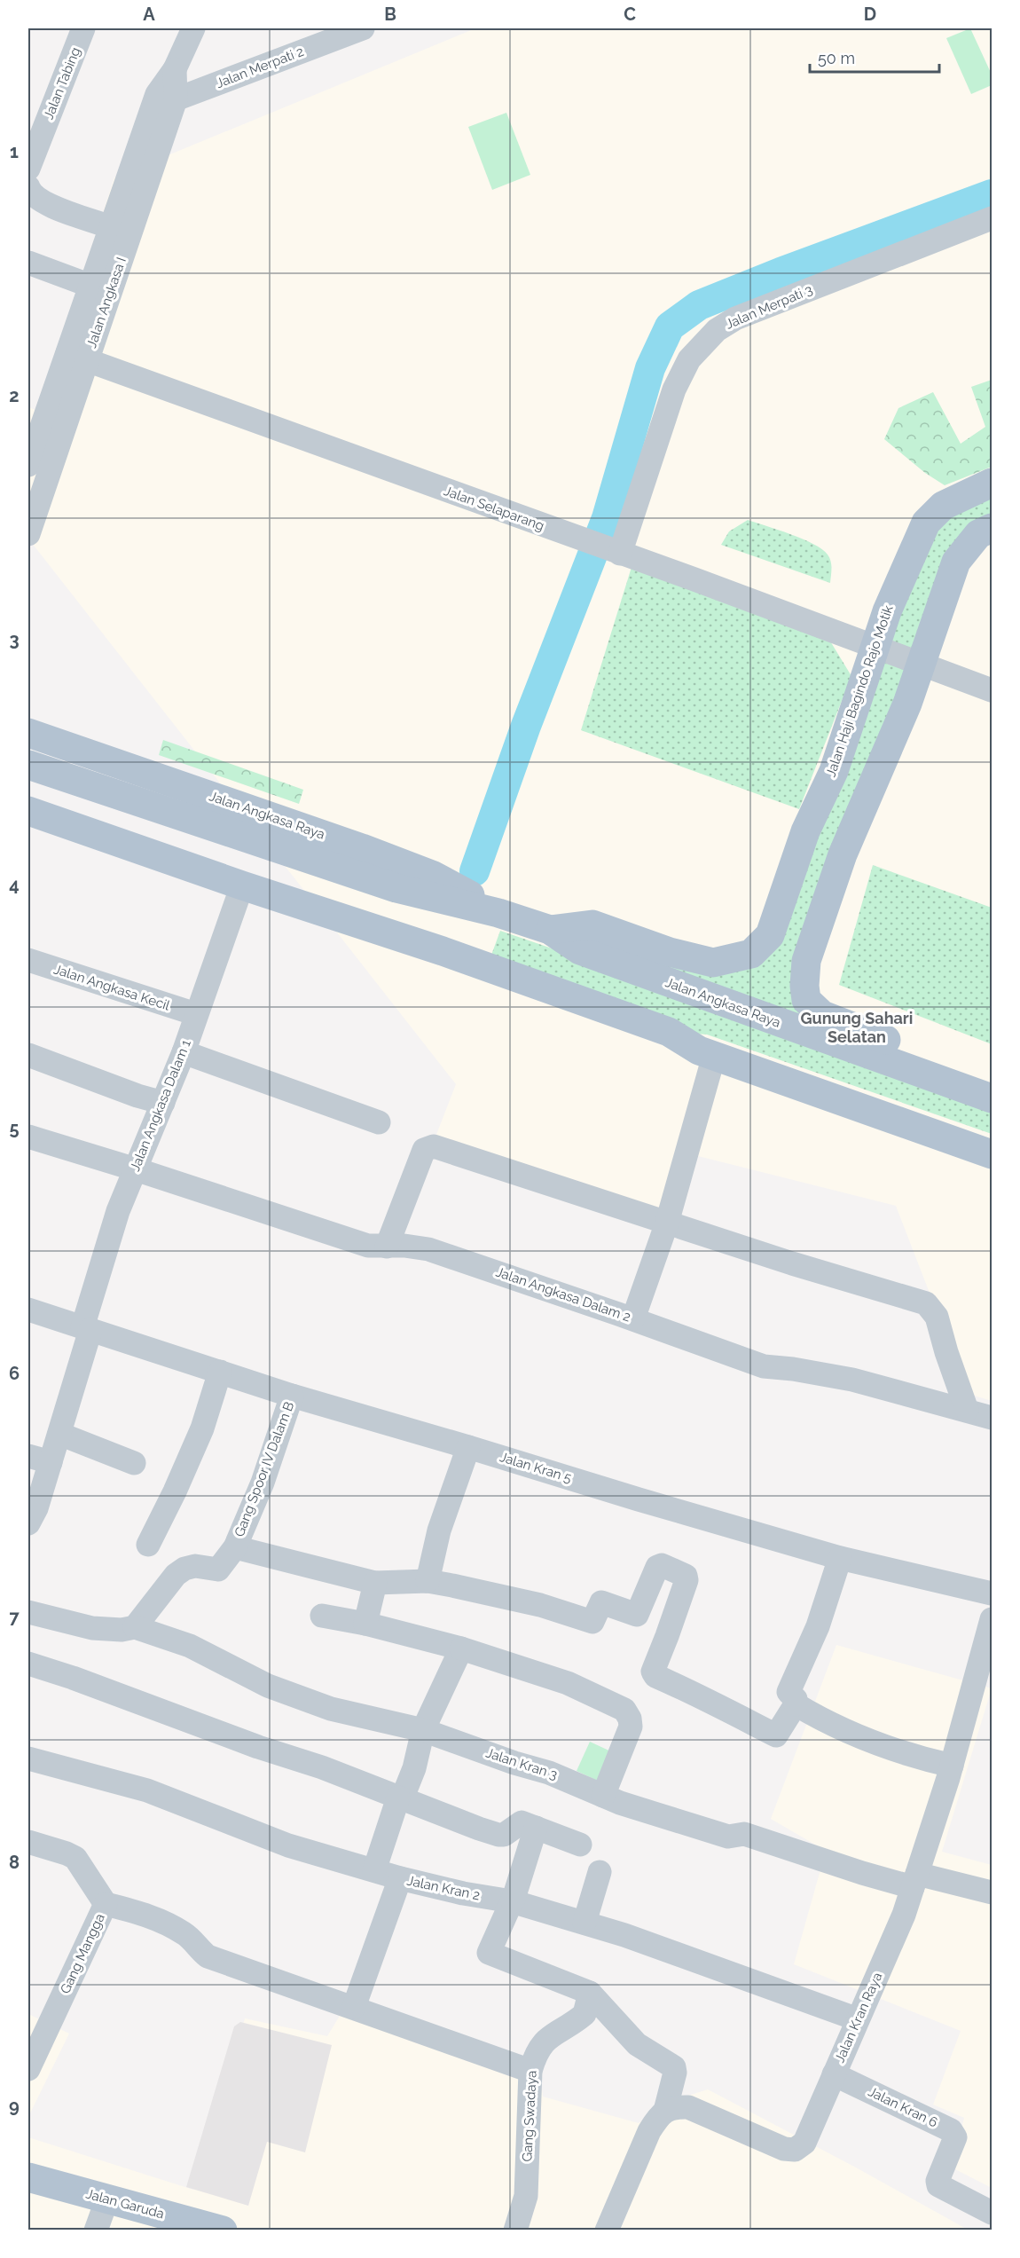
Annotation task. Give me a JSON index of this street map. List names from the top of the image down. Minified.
{"streets":{"main road":["Jalan Haji Bagindo Rajo Motik","Jalan Angkasa Raya","Jalan Garuda"],"street":["Jalan Merpati 2","Jalan Tabing","Jalan Angkasa I","Jalan Merpati 3","Jalan Selaparang","Jalan Angkasa Kecil","Jalan Angkasa Dalam 1","Jalan Angkasa Dalam 2","Jalan Kran 5","Gang Spoor IV Dalam B","Jalan Kran 3","Jalan Kran 2","Gang Mangga","Jalan Kran Raya","Jalan Kran 6","Gang Swadaya"]},"crossings":[["Jalan Merpati 2","Jalan Angkasa I"],["Jalan Angkasa I","Jalan Selaparang"],["Jalan Merpati 3","Jalan Selaparang"],["Jalan Selaparang","Jalan Haji Bagindo Rajo Motik"],["Jalan Selaparang","Jalan Angkasa Raya"],["Jalan Haji Bagindo Rajo Motik","Jalan Angkasa Raya"],["Jalan Angkasa Kecil","Jalan Angkasa Dalam 1"],["Jalan Angkasa Dalam 1","Jalan Angkasa Dalam 2"],["Jalan Angkasa Dalam 1","Jalan Kran 5"],["Jalan Kran 5","Gang Spoor IV Dalam B"],["Gang Spoor IV Dalam B","Jalan Kran 3"],["Jalan Kran 3","Jalan Kran Raya"],["Jalan Kran 2","Jalan Kran Raya"],["Jalan Kran Raya","Jalan Kran 6"]],"districts":["Gunung Sahari Selatan"],"scale_bar":"50 m","grid":{"columns":["A","B","C","D"],"rows":["1","2","3","4","5","6","7","8","9"]}}
